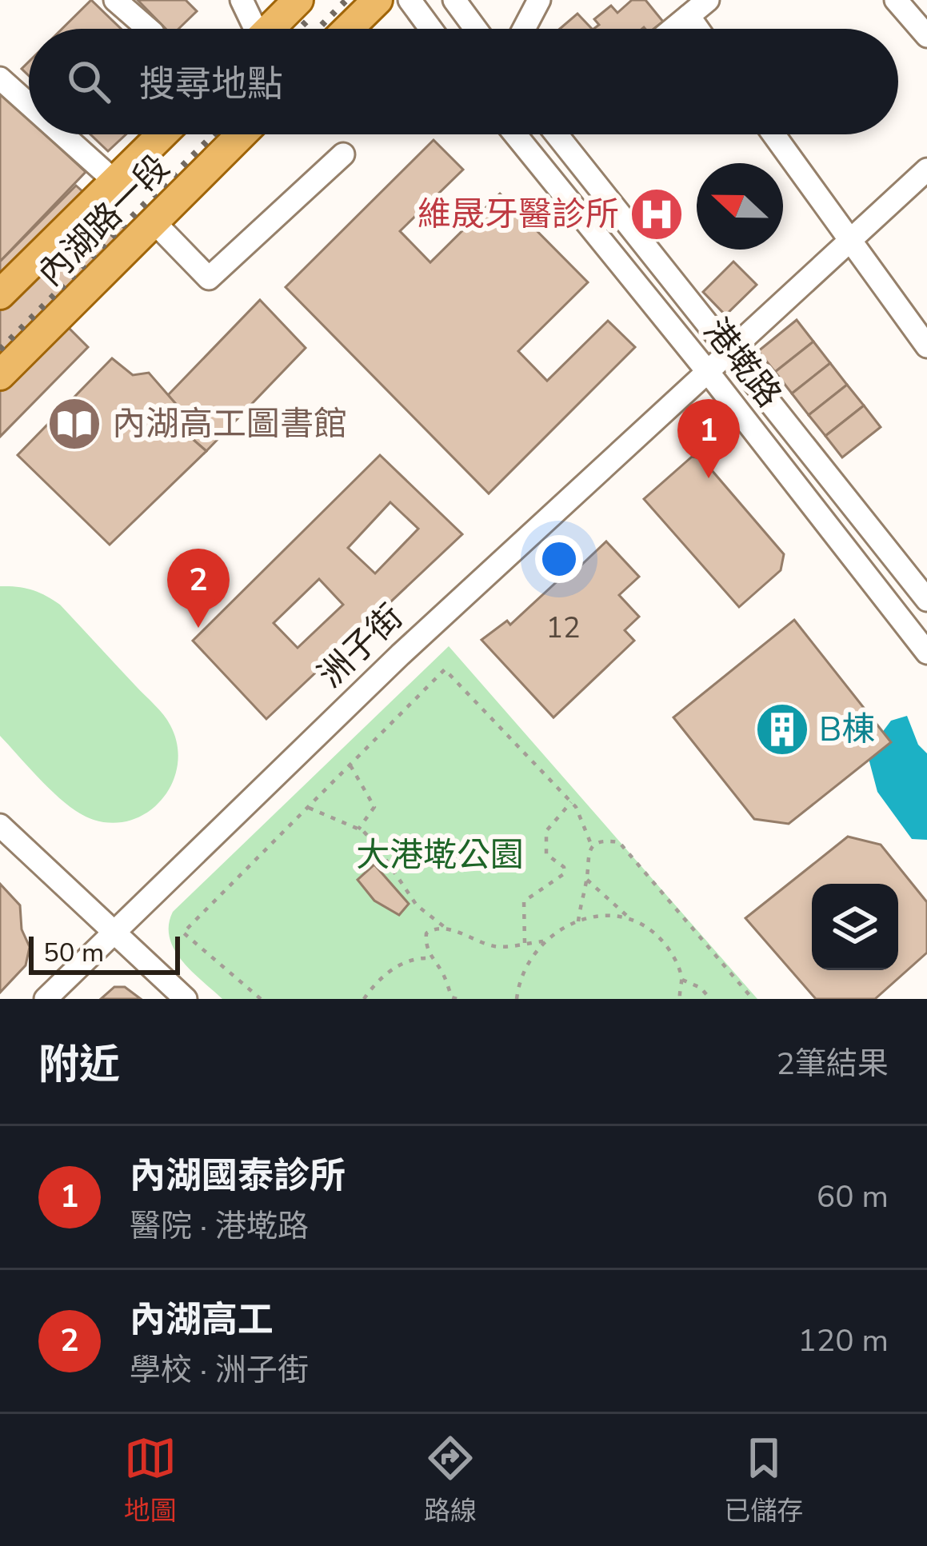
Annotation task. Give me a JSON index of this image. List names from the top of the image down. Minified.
{"streets":{"main road":["內湖路一段"],"street":["港墘路","洲子街"]},"crossings":[["港墘路","洲子街"]],"parks":["大港墘公園"],"places":{"hospital":["維晟牙醫診所"],"library":["內湖高工圖書館"],"building":["B棟"]},"house_numbers":["12"],"scale_bar":"50 m","north":"left","page":{"search":"搜尋地點","pins":["1","2"],"scale":"50 m","heading":["附近","2筆結果"],"list":[{"mark":"1","name":"內湖國泰診所","note":"醫院 · 港墘路","value":"60 m"},{"mark":"2","name":"內湖高工","note":"學校 · 洲子街","value":"120 m"}],"nav":["地圖","路線","已儲存"]}}
